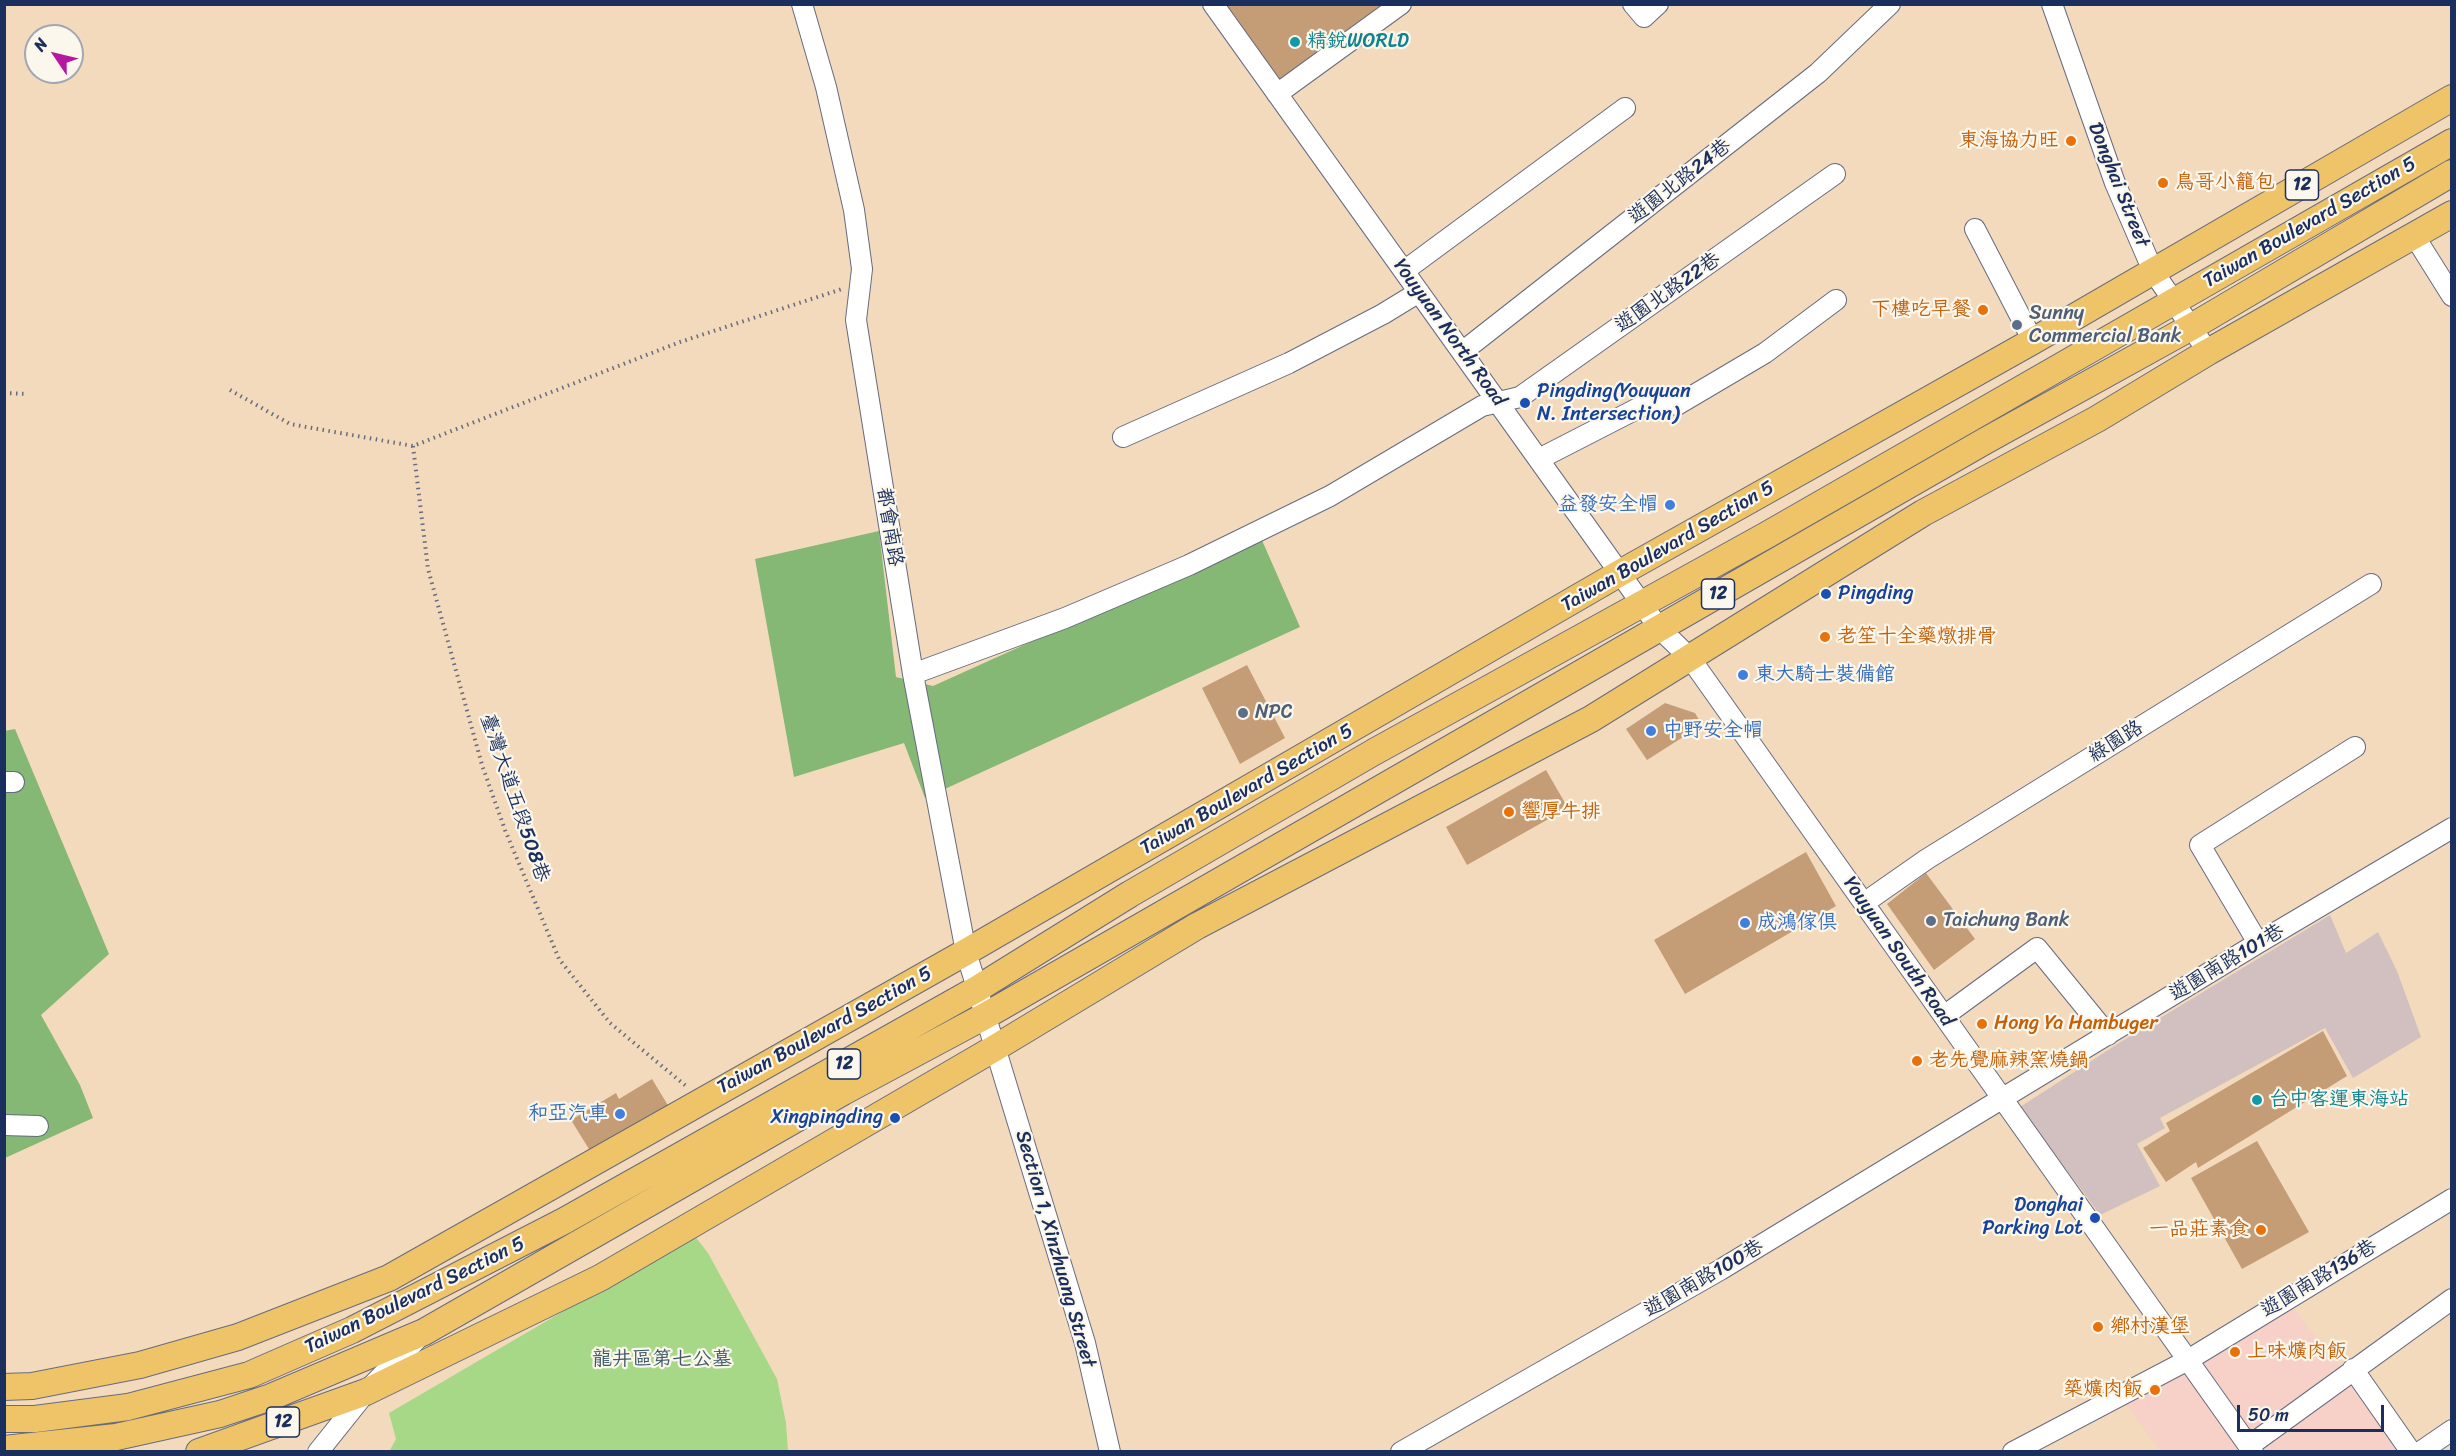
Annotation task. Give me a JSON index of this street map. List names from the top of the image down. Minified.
{"streets":{"main road":["12","Taiwan Boulevard Section 5"],"street":["遊園北路24巷","Donghai Street","遊園北路22巷","Youyuan North Road","都會南路","綠園路","Youyuan South Road","遊園南路101巷","Section 1, Xinzhuang Street","遊園南路100巷","遊園南路136巷"],"path":["臺灣大道五段508巷"]},"crossings":[["遊園北路24巷","Youyuan North Road"],["Donghai Street","12"],["Donghai Street","Taiwan Boulevard Section 5"],["12","Youyuan North Road"],["12","都會南路"],["12","Youyuan South Road"],["12","Section 1, Xinzhuang Street"],["Taiwan Boulevard Section 5","Youyuan North Road"],["Taiwan Boulevard Section 5","都會南路"],["Taiwan Boulevard Section 5","臺灣大道五段508巷"],["遊園北路22巷","Youyuan North Road"],["遊園北路22巷","都會南路"],["Youyuan North Road","Youyuan South Road"],["都會南路","Section 1, Xinzhuang Street"],["綠園路","Youyuan South Road"],["Youyuan South Road","遊園南路101巷"],["Youyuan South Road","遊園南路100巷"],["Youyuan South Road","遊園南路136巷"],["遊園南路101巷","遊園南路100巷"]],"parks":["龍井區第七公墓"],"places":["精銳WORLD","東海協力旺","鳥哥小籠包","下樓吃早餐","Sunny Commercial Bank","Pingding(Youyuan N. Intersection)","益發安全帽","Pingding","老笙十全藥燉排骨","東大騎士裝備館","NPC","中野安全帽","響厚牛排","Taichung Bank","成鴻傢俱","Hong Ya Hambuger","老先覺麻辣窯燒鍋","台中客運東海站","和亞汽車","Xingpingding","Donghai Parking Lot","一品莊素食","鄉村漢堡","上味爌肉飯","築爌肉飯"],"scale_bar":"50 m","north":"top left"}
